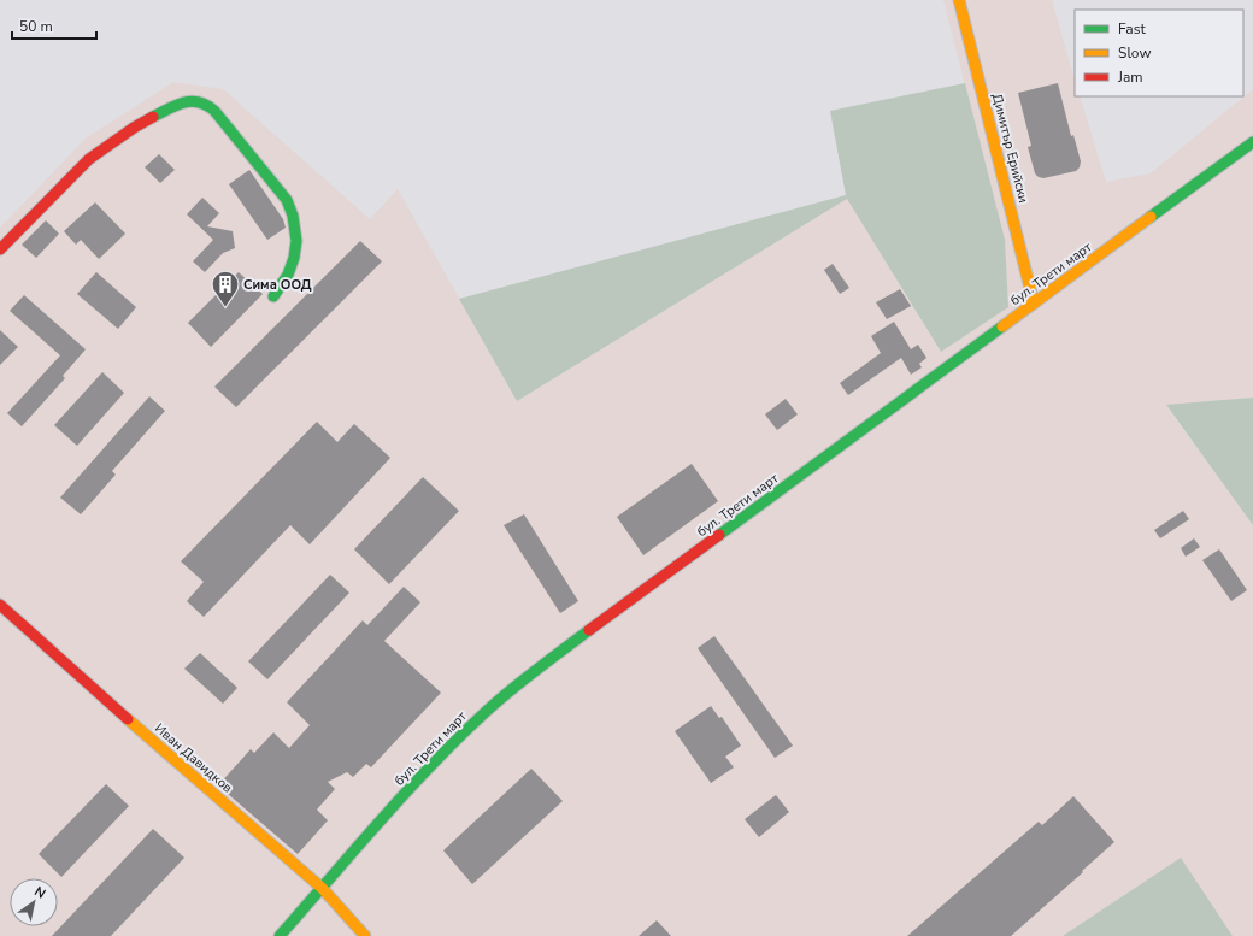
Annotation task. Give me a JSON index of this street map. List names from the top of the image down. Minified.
{"streets":{"street":["Димитър Ерийски","бул. Трети март","Иван Давидков"]},"crossings":[["Димитър Ерийски","бул. Трети март"],["бул. Трети март","Иван Давидков"]],"places":{"building":["Сима ООД"]},"legend":["Fast","Slow","Jam"],"scale_bar":"50 m","north":"top right"}
